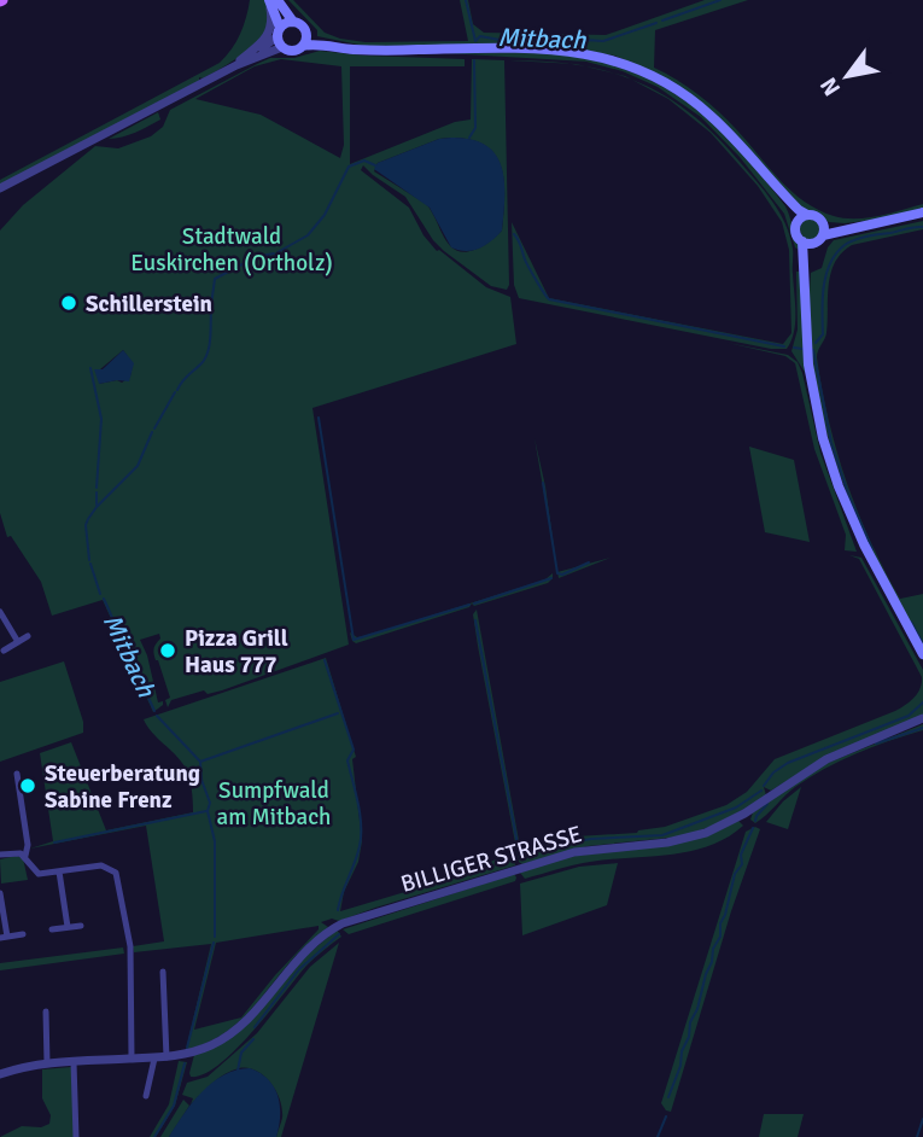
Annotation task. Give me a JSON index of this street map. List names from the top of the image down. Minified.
{"streets":{"street":["BILLIGER STRASSE"]},"water":["Mitbach"],"parks":["Stadtwald Euskirchen (Ortholz)","Sumpfwald am Mitbach"],"places":["Schillerstein","Pizza Grill Haus 777","Steuerberatung Sabine Frenz"],"north":"bottom left"}
